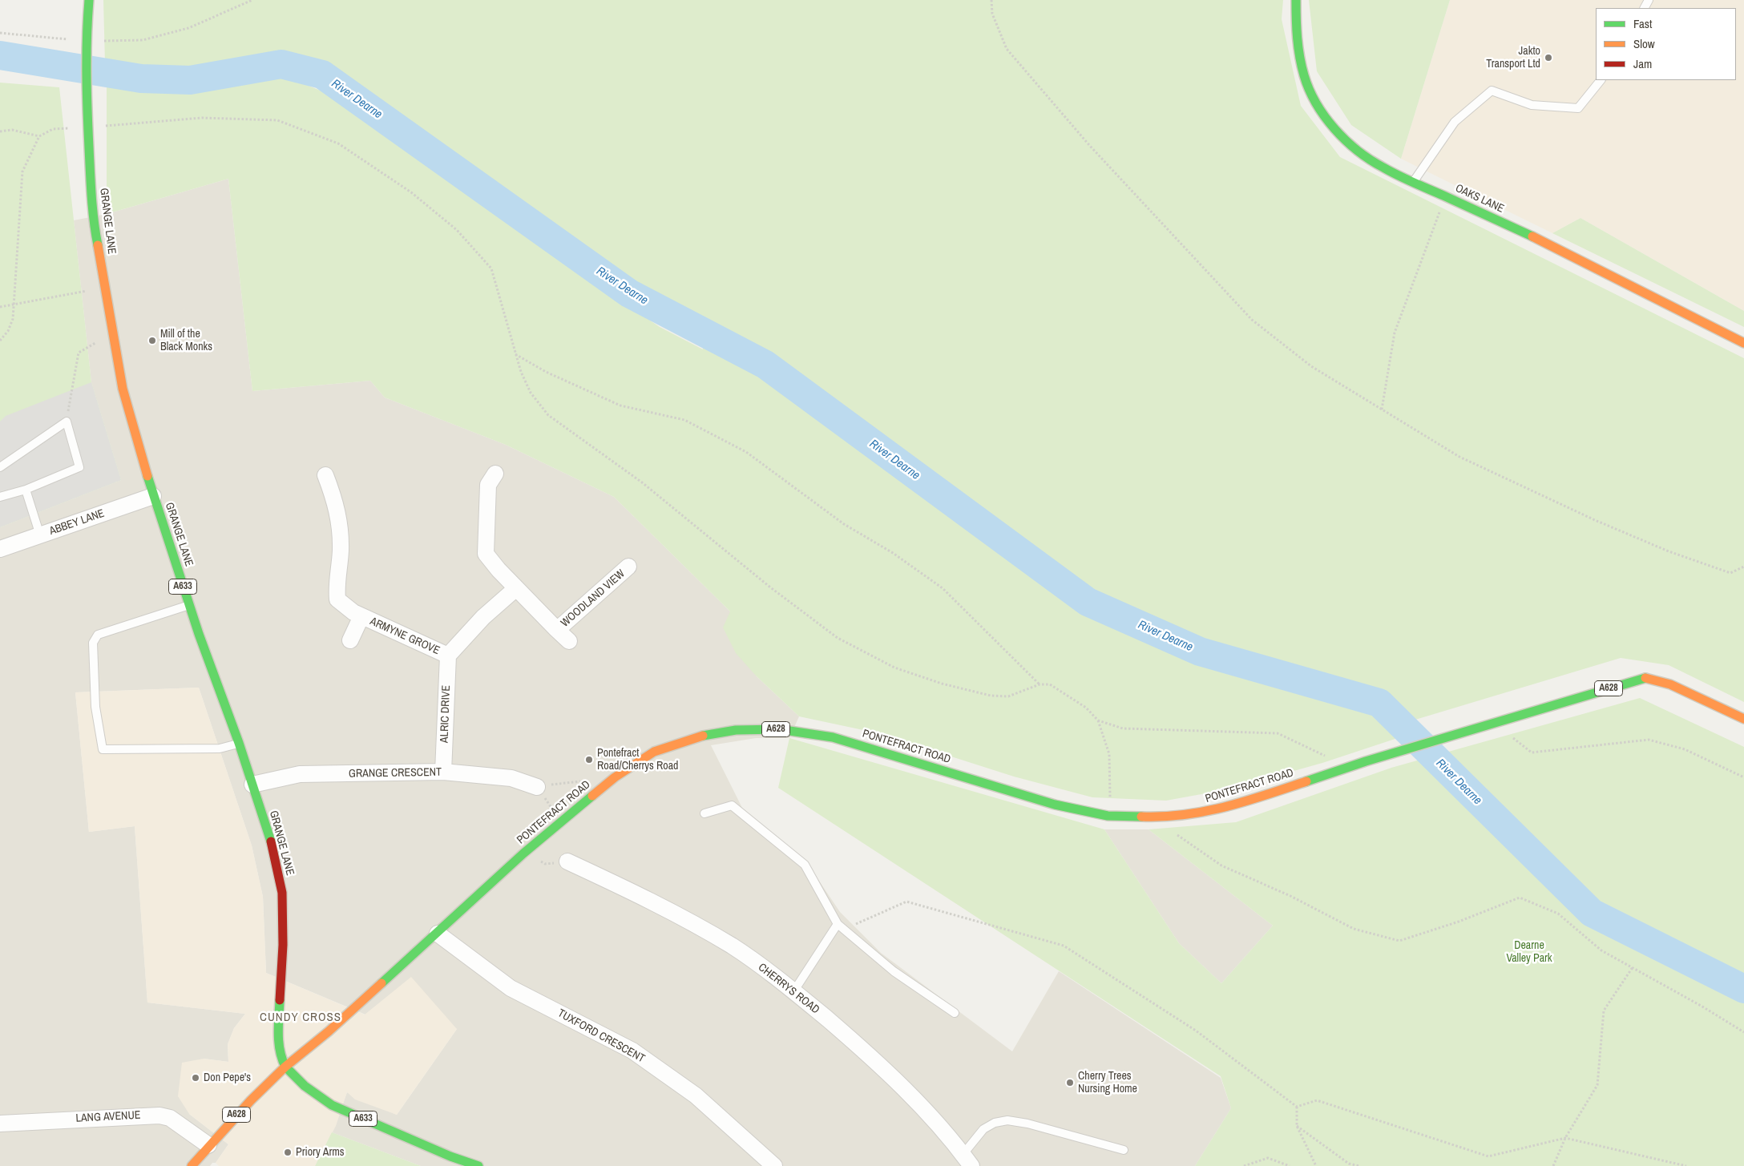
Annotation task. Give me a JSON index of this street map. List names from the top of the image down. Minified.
{"streets":{"main road":["OAKS LANE","GRANGE LANE","A633","A628","PONTEFRACT ROAD"],"street":["ABBEY LANE","WOODLAND VIEW","ARMYNE GROVE","ALRIC DRIVE","GRANGE CRESCENT","CHERRYS ROAD","TUXFORD CRESCENT","LANG AVENUE"]},"crossings":[["GRANGE LANE","ABBEY LANE"],["GRANGE LANE","A633"],["GRANGE LANE","PONTEFRACT ROAD"],["GRANGE LANE","GRANGE CRESCENT"],["A633","PONTEFRACT ROAD"],["ARMYNE GROVE","ALRIC DRIVE"],["ALRIC DRIVE","GRANGE CRESCENT"],["PONTEFRACT ROAD","TUXFORD CRESCENT"],["PONTEFRACT ROAD","LANG AVENUE"]],"districts":["CUNDY CROSS"],"water":["River Dearne"],"parks":["Dearne Valley Park"],"places":["Jakto Transport Ltd","Mill of the Black Monks","Pontefract Road/Cherrys Road","Don Pepe's","Cherry Trees Nursing Home","Priory Arms"],"legend":["Fast","Slow","Jam"]}
